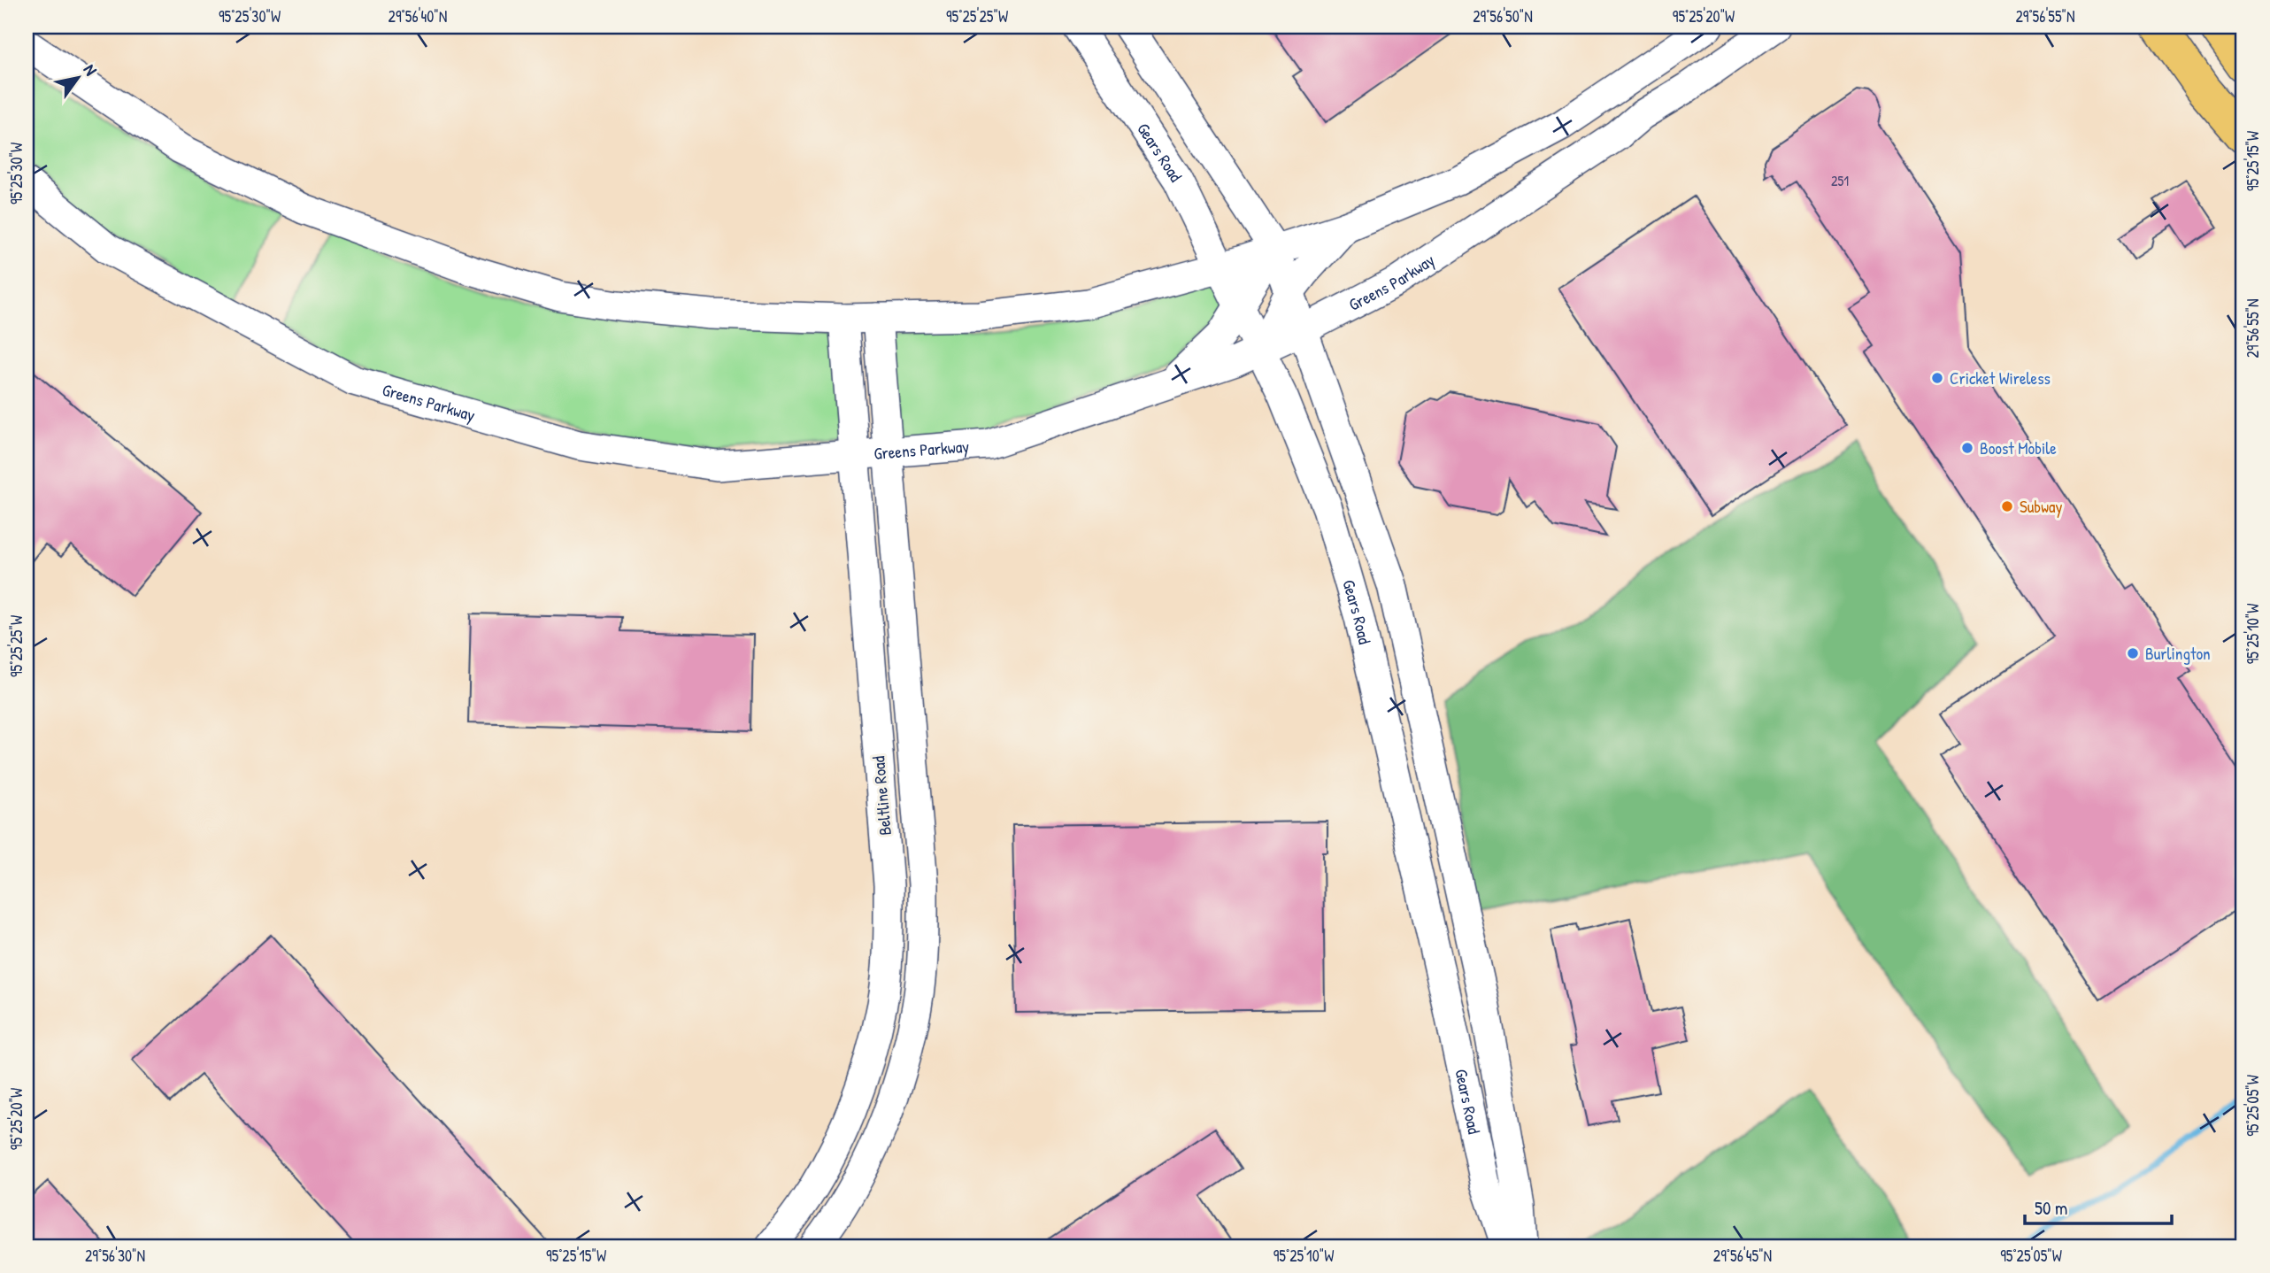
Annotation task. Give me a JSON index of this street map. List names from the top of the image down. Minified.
{"streets":{"street":["Gears Road","Greens Parkway","Beltline Road"]},"crossings":[["Gears Road","Greens Parkway"],["Greens Parkway","Beltline Road"]],"places":["Cricket Wireless","Boost Mobile","Subway","Burlington"],"house_numbers":["251"],"scale_bar":"50 m","north":"top right","coordinates":["95°25'30\"W","29°56'40\"N","95°25'25\"W","29°56'50\"N","95°25'20\"W","29°56'55\"N","95°25'15\"W","95°25'10\"W","95°25'05\"W","29°56'30\"N","29°56'45\"N"]}
